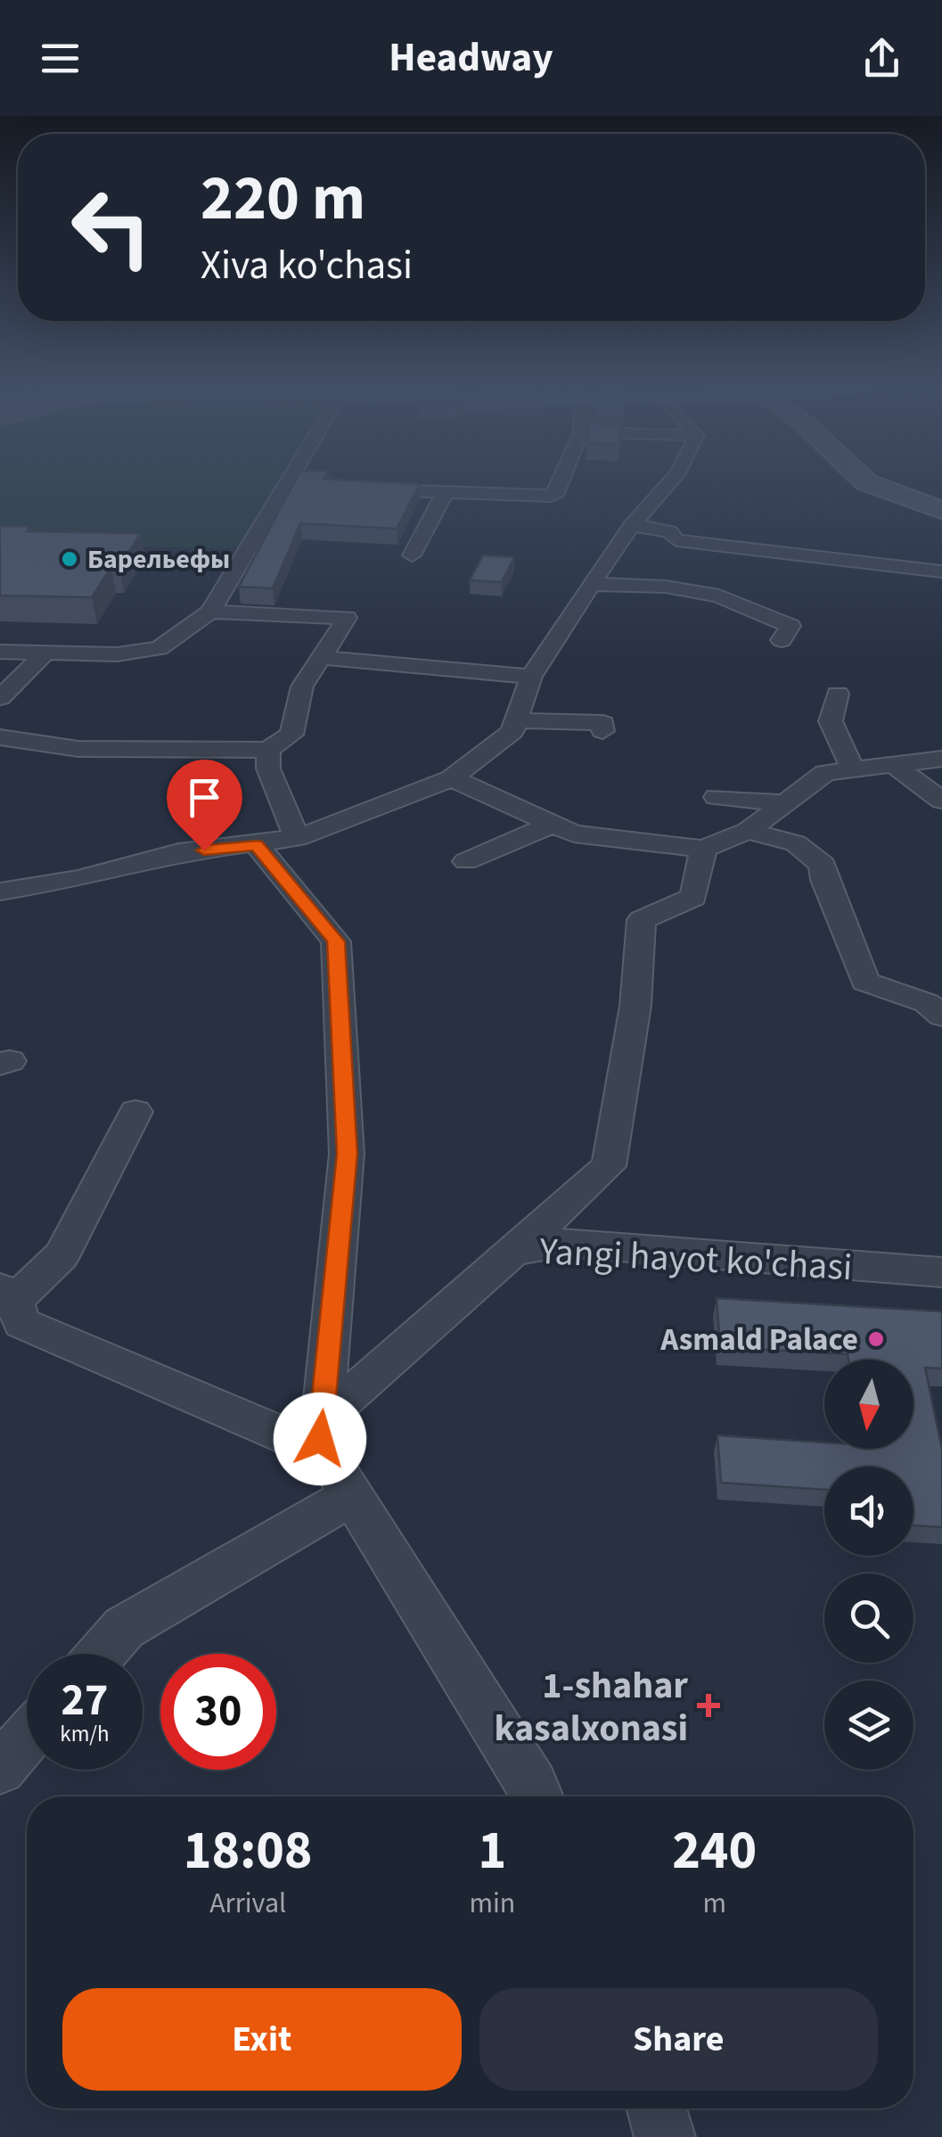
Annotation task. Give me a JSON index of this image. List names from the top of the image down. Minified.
{"streets":{"street":["Yangi hayot ko'chasi"]},"places":{"other":["Барельефы","Asmald Palace"],"health":["1-shahar kasalxonasi"]},"north":"bottom","page":{"header":"Headway","turn":["220 m","Xiva ko'chasi"],"speed":"27 km/h","limit":"30","eta":["18:08","Arrival","1","min","240","m"],"buttons":["Exit","Share"]}}
